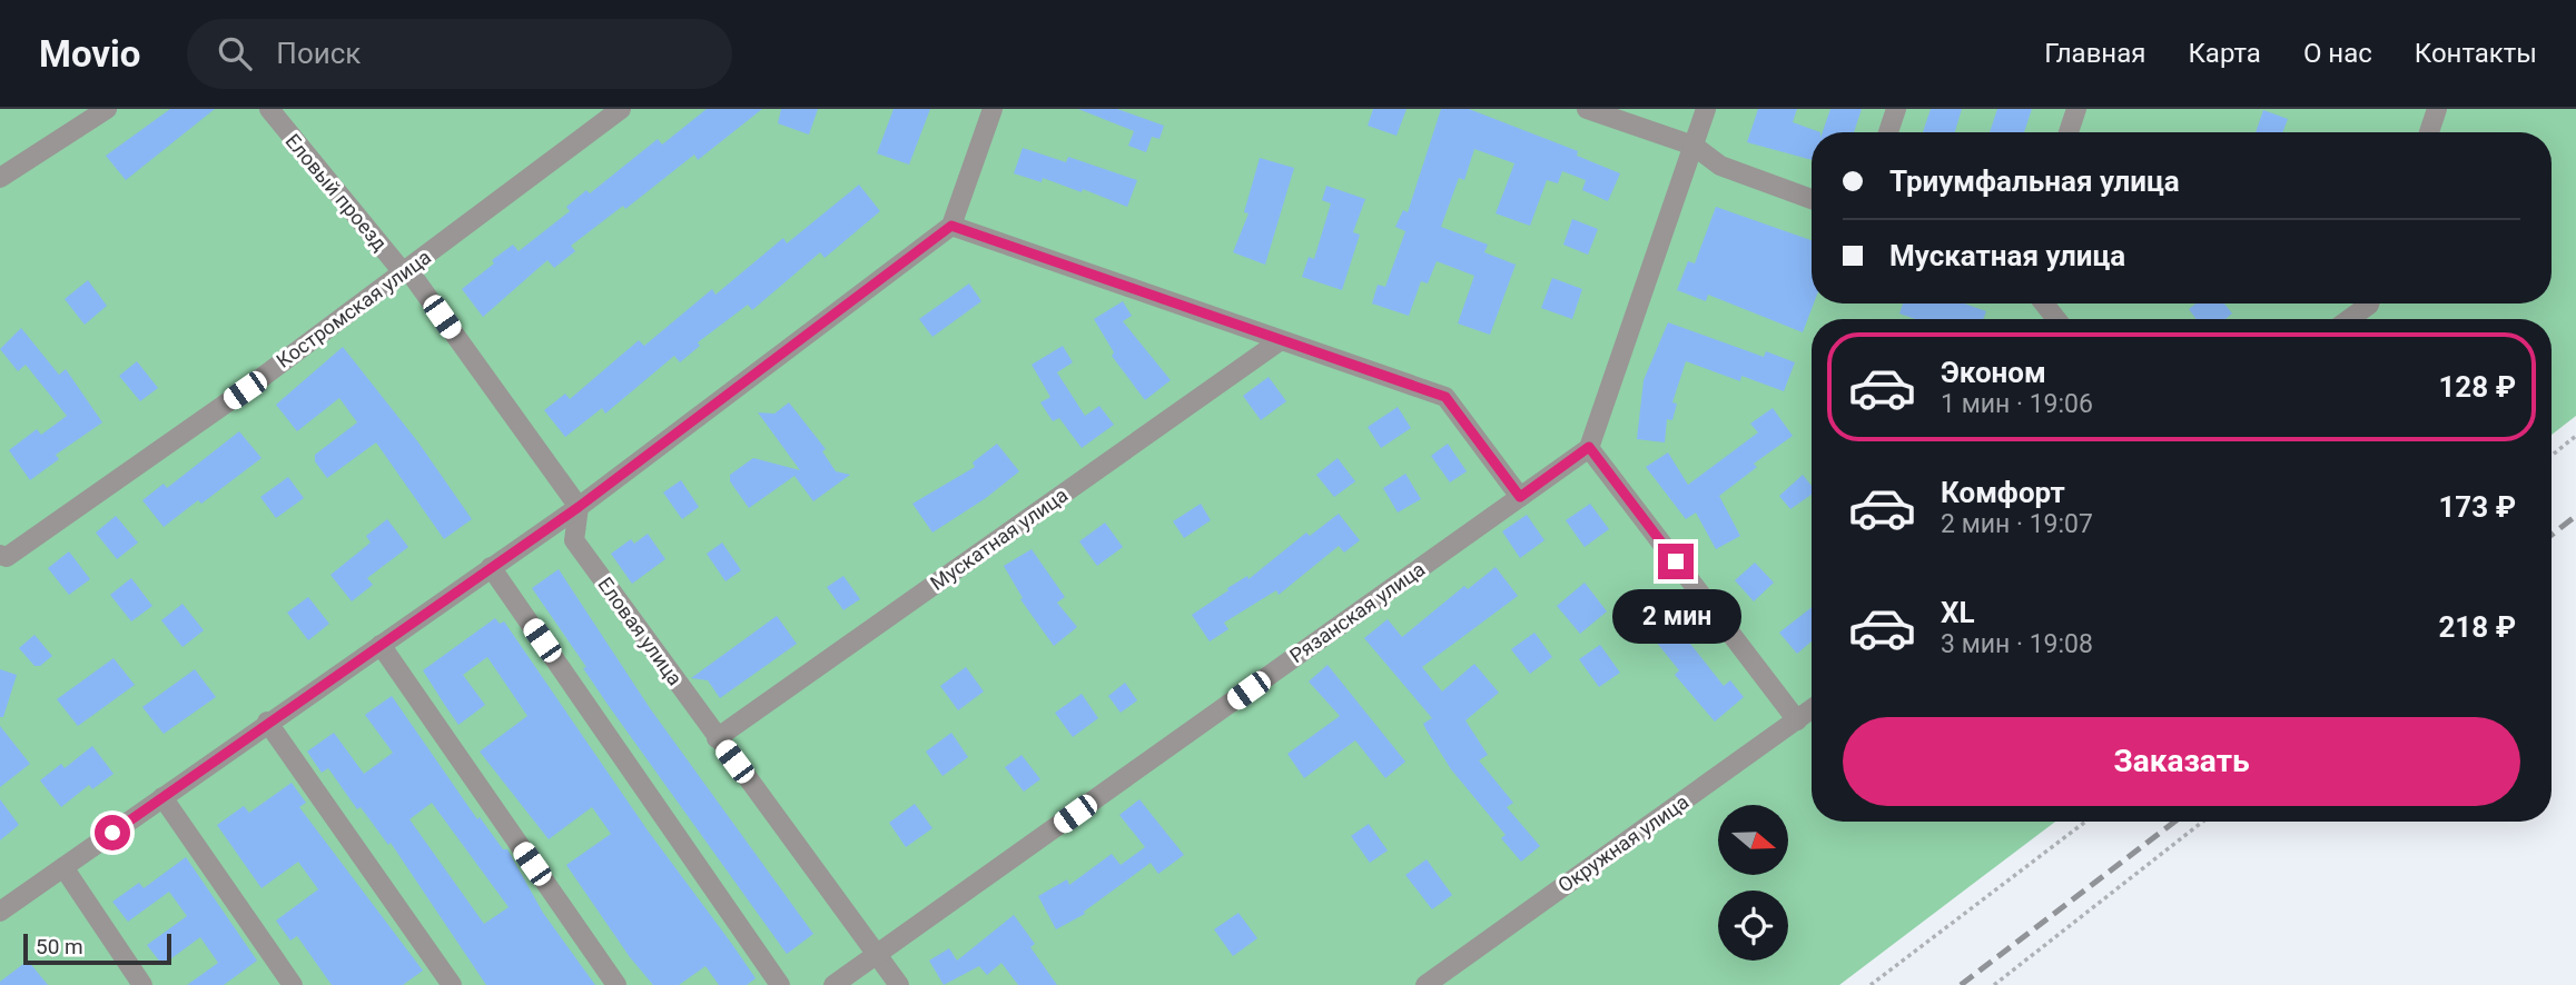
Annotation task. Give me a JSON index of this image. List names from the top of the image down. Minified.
{"streets":{"street":["Еловый проезд","Костромская улица","Мускатная улица","Рязанская улица","Еловая улица","Окружная улица"]},"crossings":[["Еловый проезд","Костромская улица"],["Мускатная улица","Еловая улица"],["Рязанская улица","Еловая улица"]],"scale_bar":"50 m","north":"right","page":{"header":"Movio","search":"Поиск","nav":["Главная","Карта","О нас","Контакты"],"banner":["Триумфальная улица","Мускатная улица"],"list":[{"name":"Эконом","note":"1 мин · 19:06","value":"128 ₽"},{"name":"Комфорт","note":"2 мин · 19:07","value":"173 ₽"},{"name":"XL","note":"3 мин · 19:08","value":"218 ₽"}],"bubble":"2 мин","buttons":"Заказать","scale":"50 m"}}
